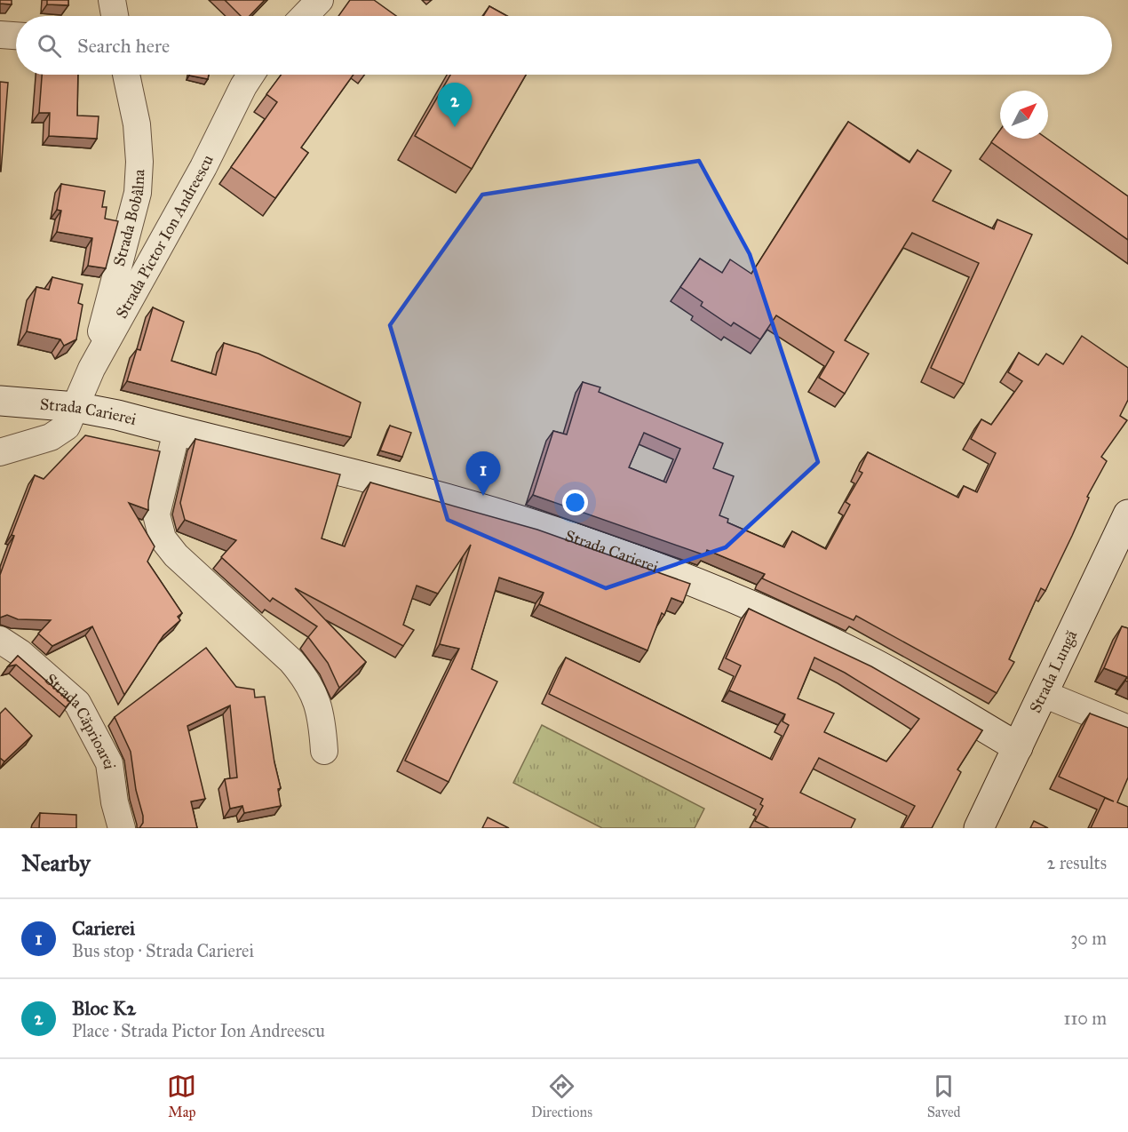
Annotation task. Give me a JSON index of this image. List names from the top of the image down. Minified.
{"streets":{"street":["Strada Bobâlna","Strada Pictor Ion Andreescu","Strada Carierei","Strada Lungă","Strada Căprioarei"]},"crossings":[["Strada Bobâlna","Strada Pictor Ion Andreescu"],["Strada Pictor Ion Andreescu","Strada Carierei"],["Strada Carierei","Strada Lungă"]],"north":"top right","page":{"search":"Search here","pins":["2","1"],"heading":["Nearby","2 results"],"list":[{"mark":"1","name":"Carierei","note":"Bus stop · Strada Carierei","value":"30 m"},{"mark":"2","name":"Bloc K2","note":"Place · Strada Pictor Ion Andreescu","value":"110 m"}],"nav":["Map","Directions","Saved"]}}
